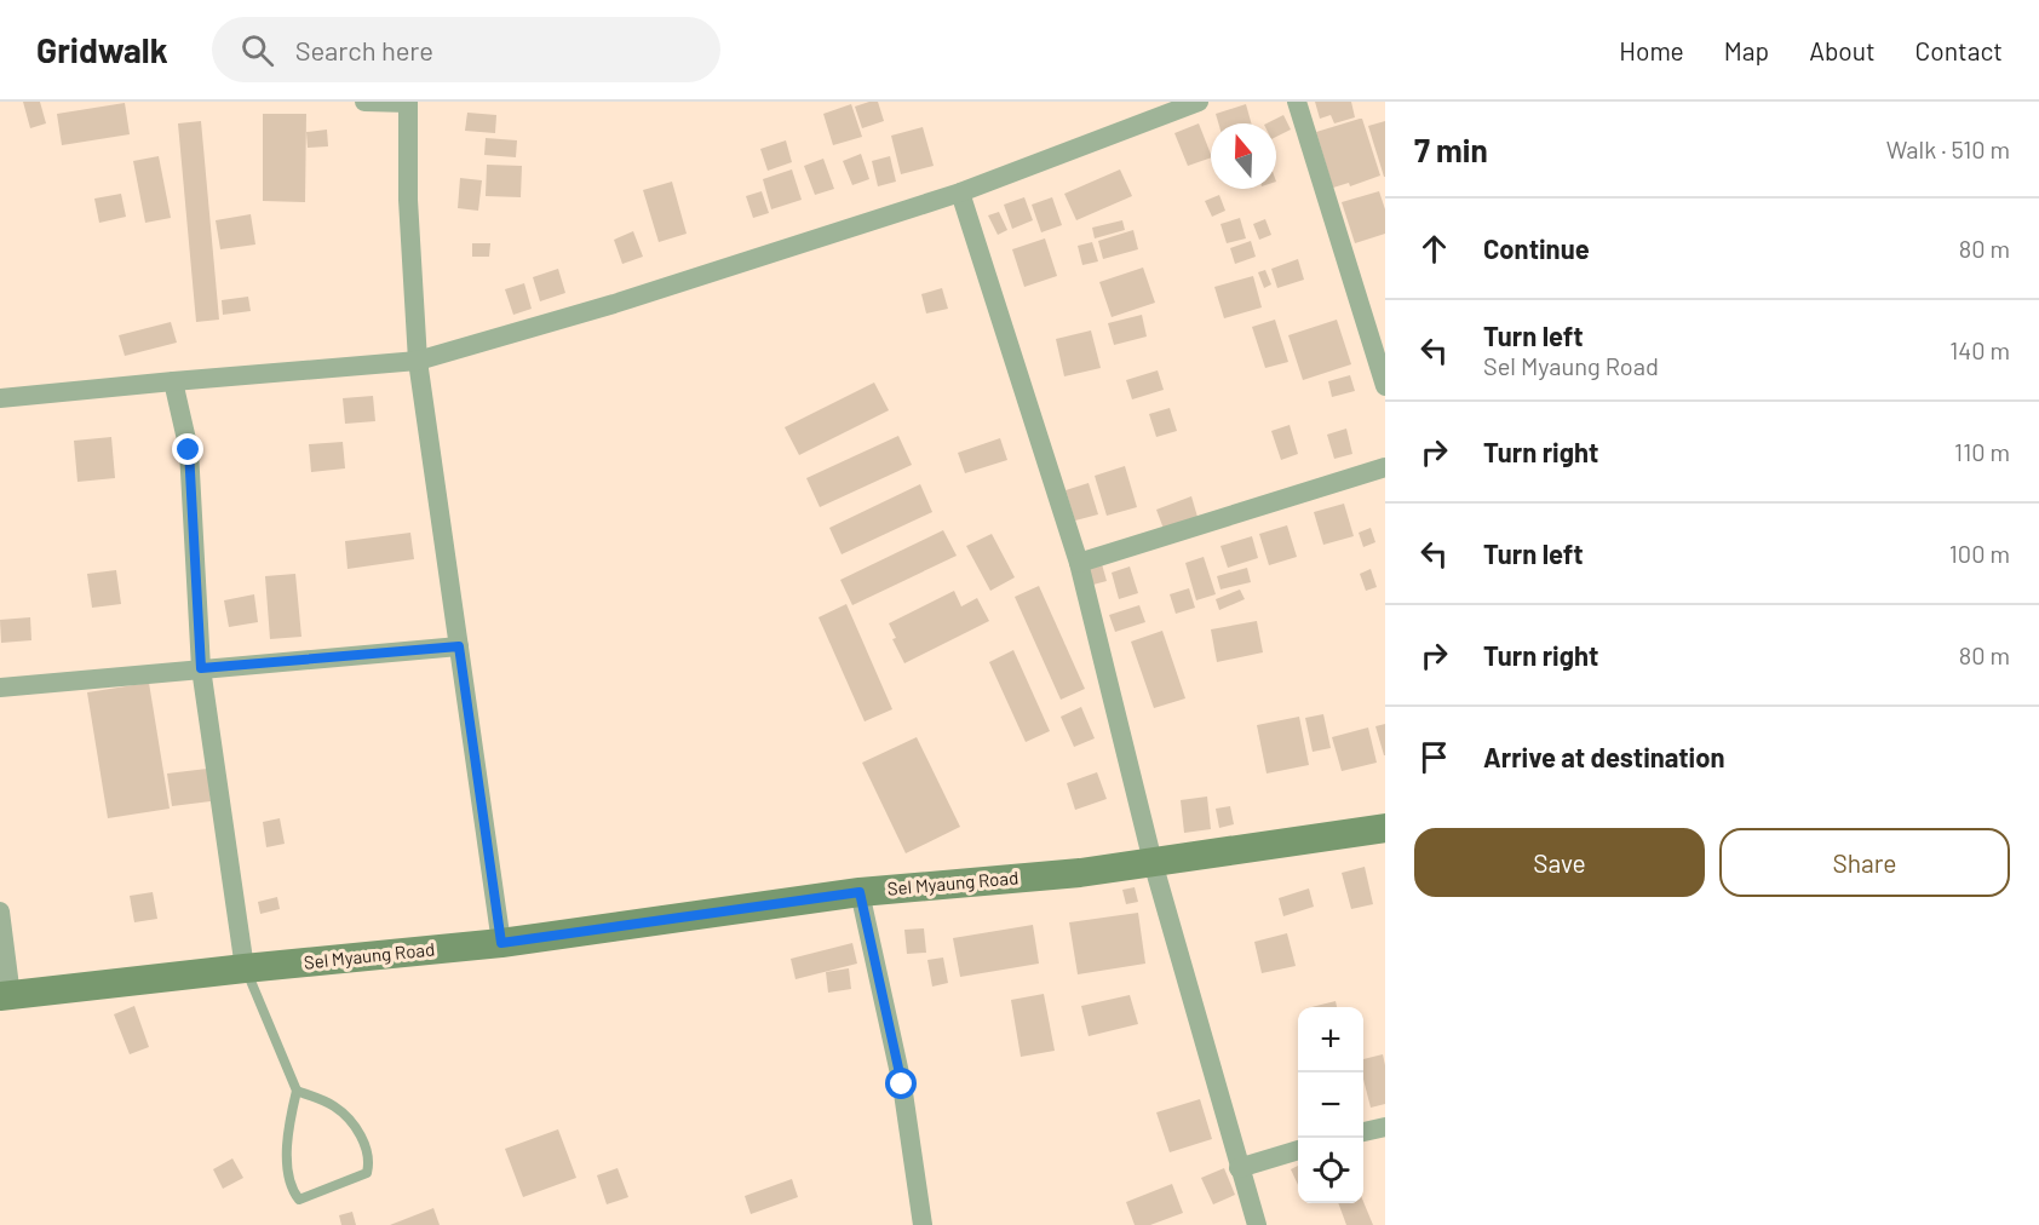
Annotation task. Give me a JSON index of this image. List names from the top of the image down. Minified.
{"streets":{"main road":["Sel Myaung Road"]},"north":"top","page":{"header":"Gridwalk","search":"Search here","nav":["Home","Map","About","Contact"],"heading":["7 min","Walk · 510 m"],"list":[["Continue","80 m"],["Turn left","Sel Myaung Road","140 m"],["Turn right","110 m"],["Turn left","100 m"],["Turn right","80 m"],"Arrive at destination"],"buttons":["Save","Share"],"map_buttons":["+","−"]}}
